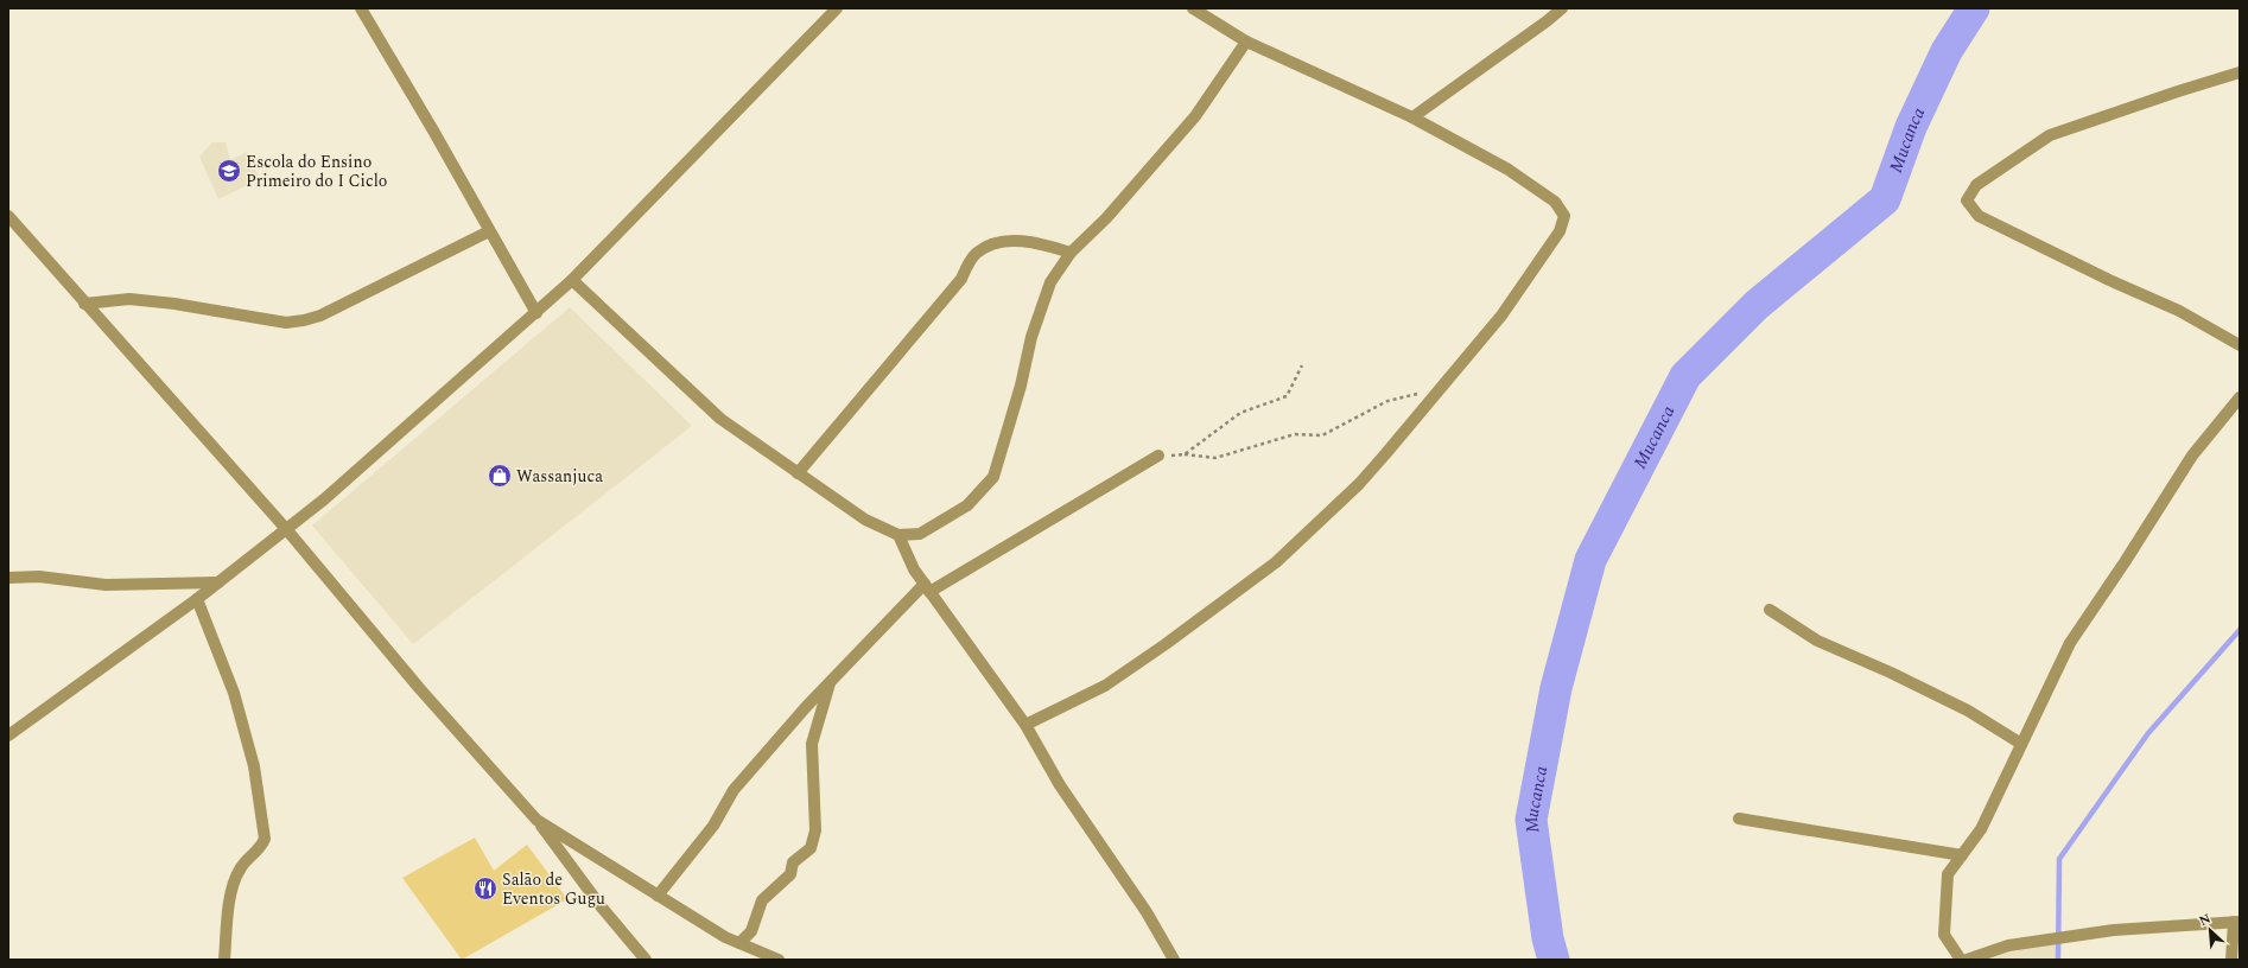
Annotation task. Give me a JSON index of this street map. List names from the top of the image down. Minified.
{"water":["Mucanca"],"places":{"school or university":["Escola do Ensino Primeiro do I Ciclo"],"shop":["Wassanjuca"],"restaurant":["Salão de Eventos Gugu"]},"north":"top left"}
